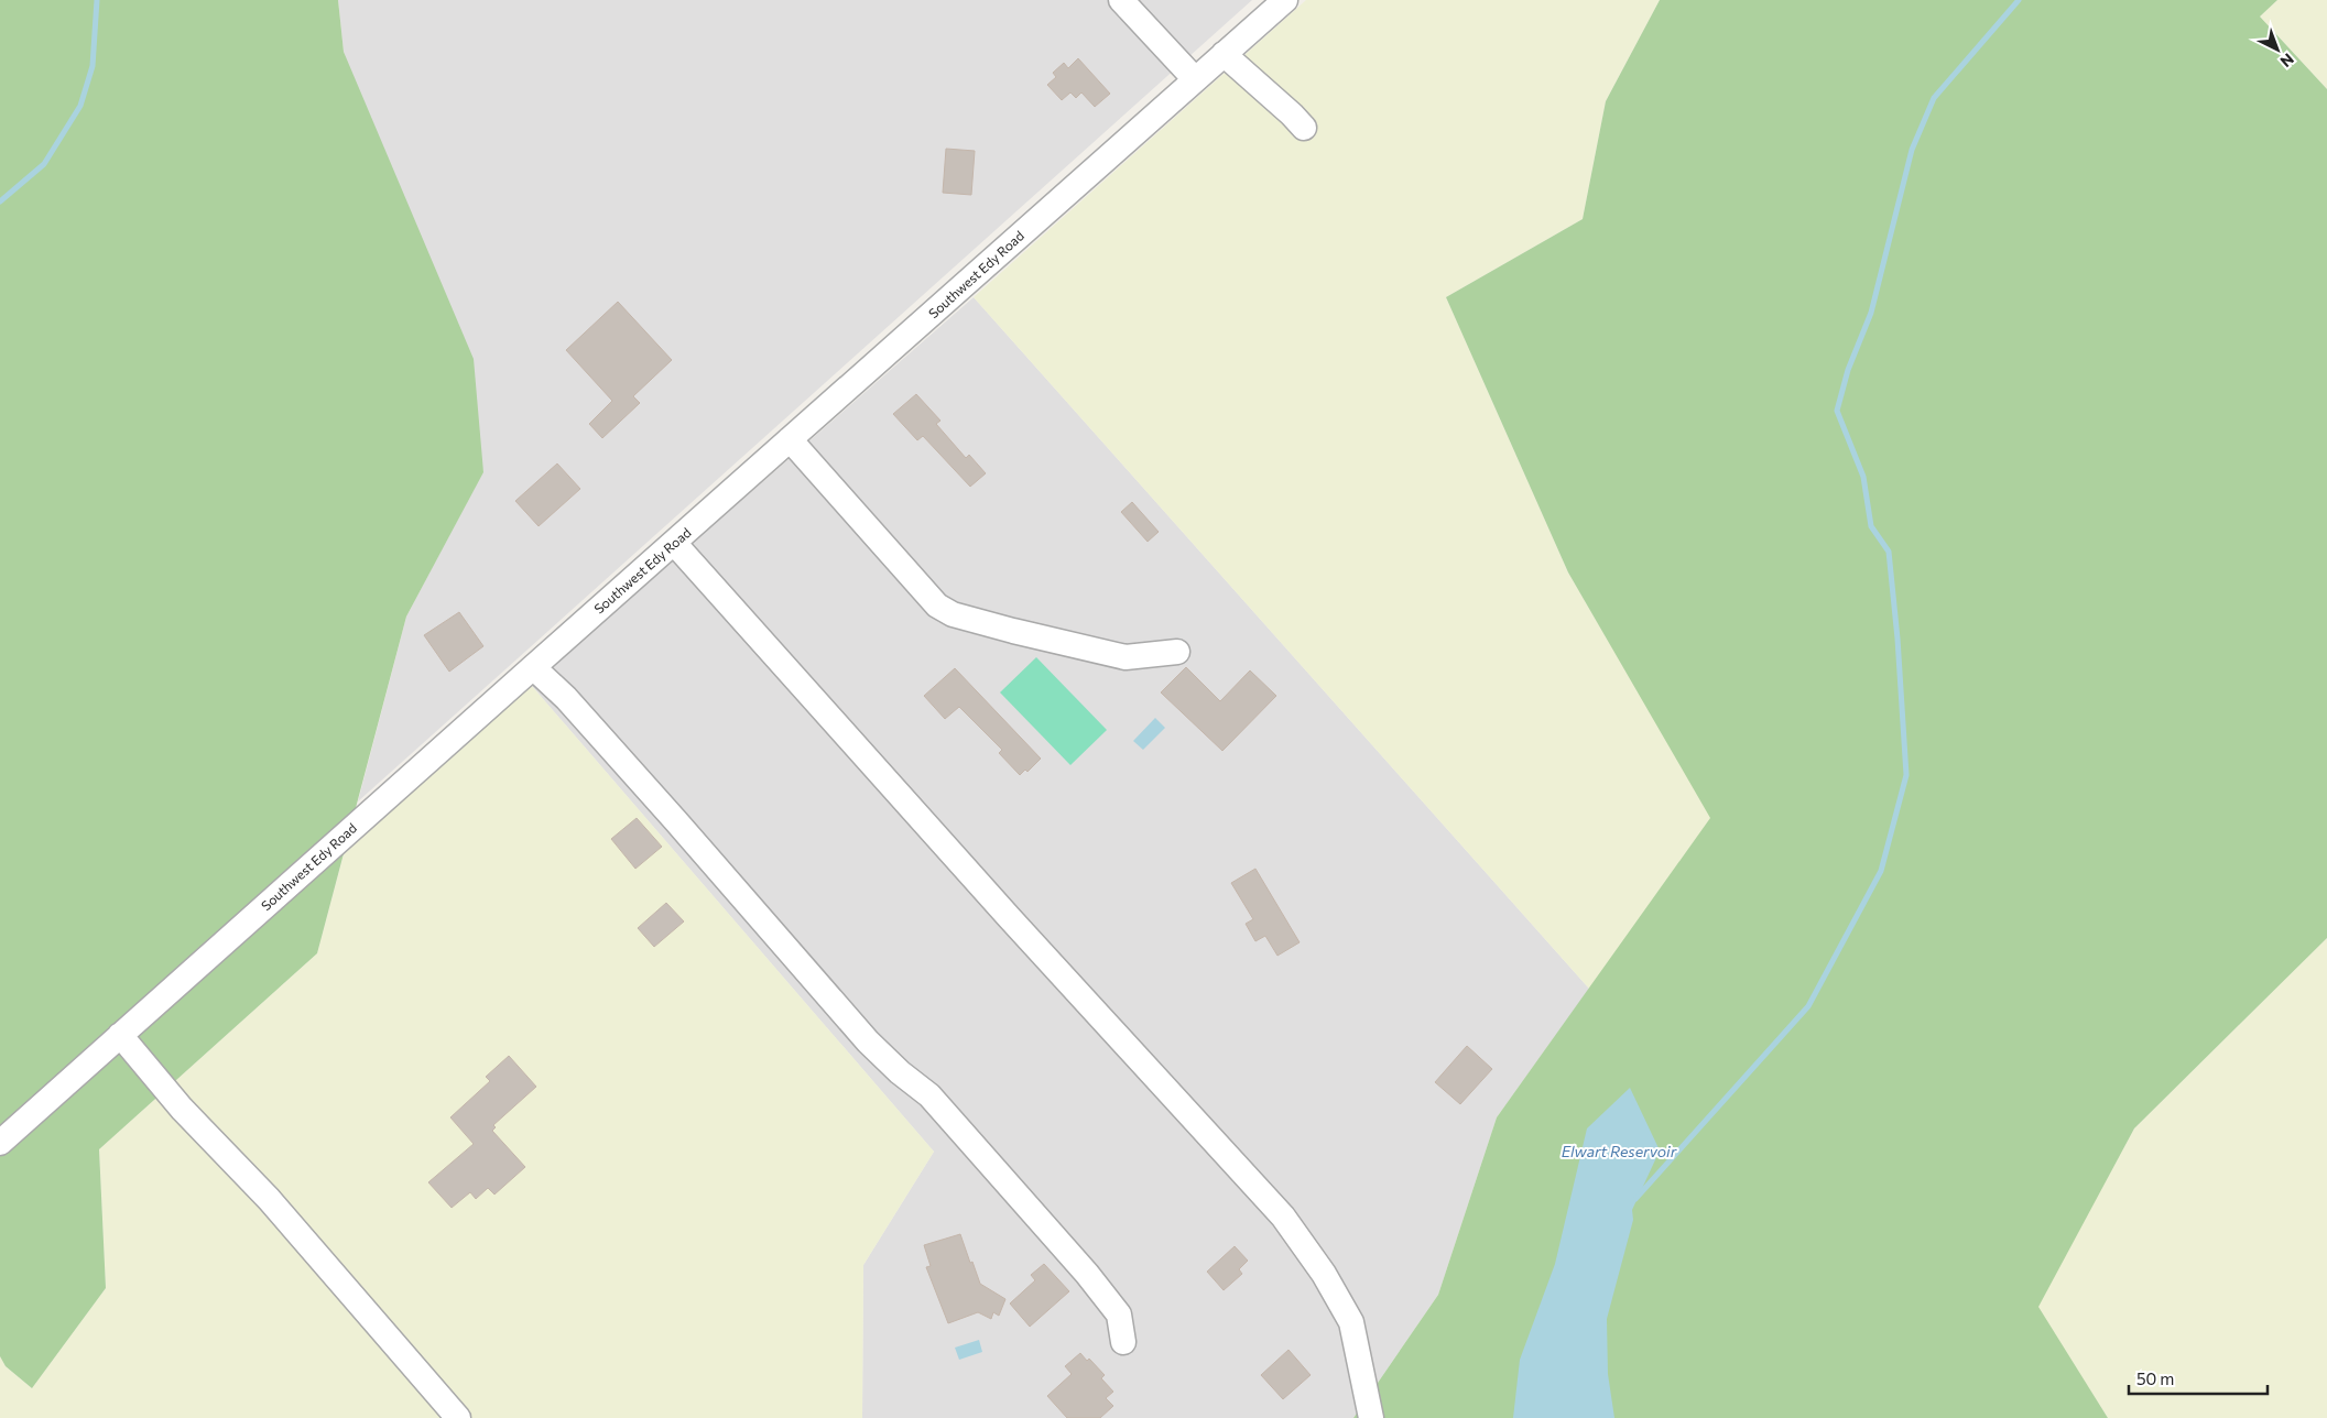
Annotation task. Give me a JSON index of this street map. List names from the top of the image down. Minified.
{"streets":{"street":["Southwest Edy Road"]},"water":["Elwart Reservoir"],"scale_bar":"50 m","north":"bottom right"}
